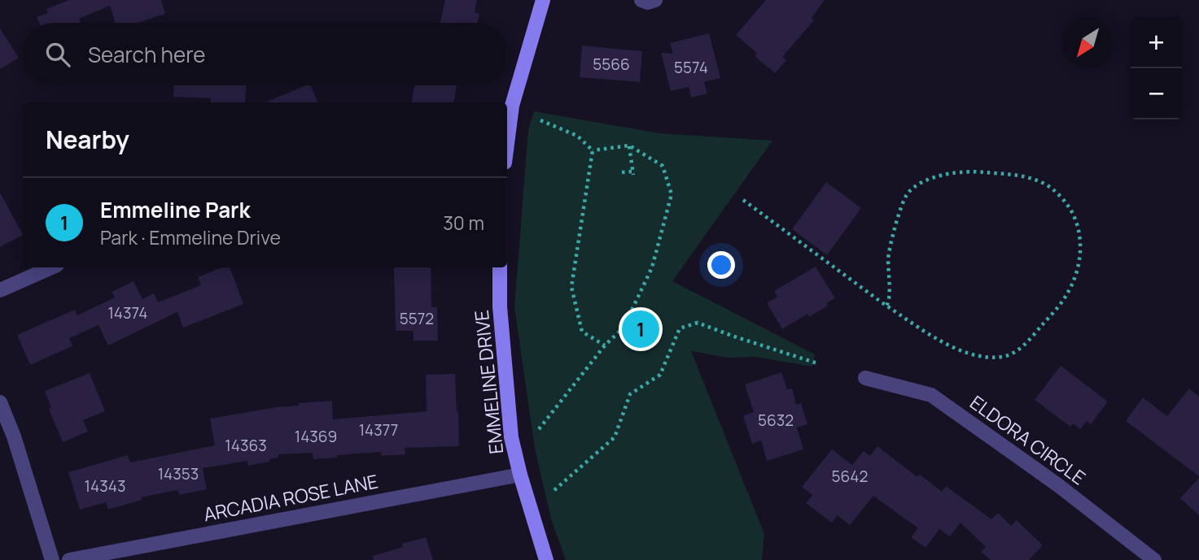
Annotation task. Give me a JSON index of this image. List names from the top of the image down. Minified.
{"streets":{"street":["EMMELINE DRIVE","ELDORA CIRCLE","ARCADIA ROSE LANE"]},"crossings":[["EMMELINE DRIVE","ARCADIA ROSE LANE"]],"house_numbers":["5566","5574","14374","5572","5632","14377","14369","14363","14353","5642","14343"],"north":"bottom left","page":{"map_buttons":["+","−"],"search":"Search here","heading":"Nearby","list":[{"mark":"1","name":"Emmeline Park","note":"Park · Emmeline Drive","value":"30 m"}],"pins":"1"}}
